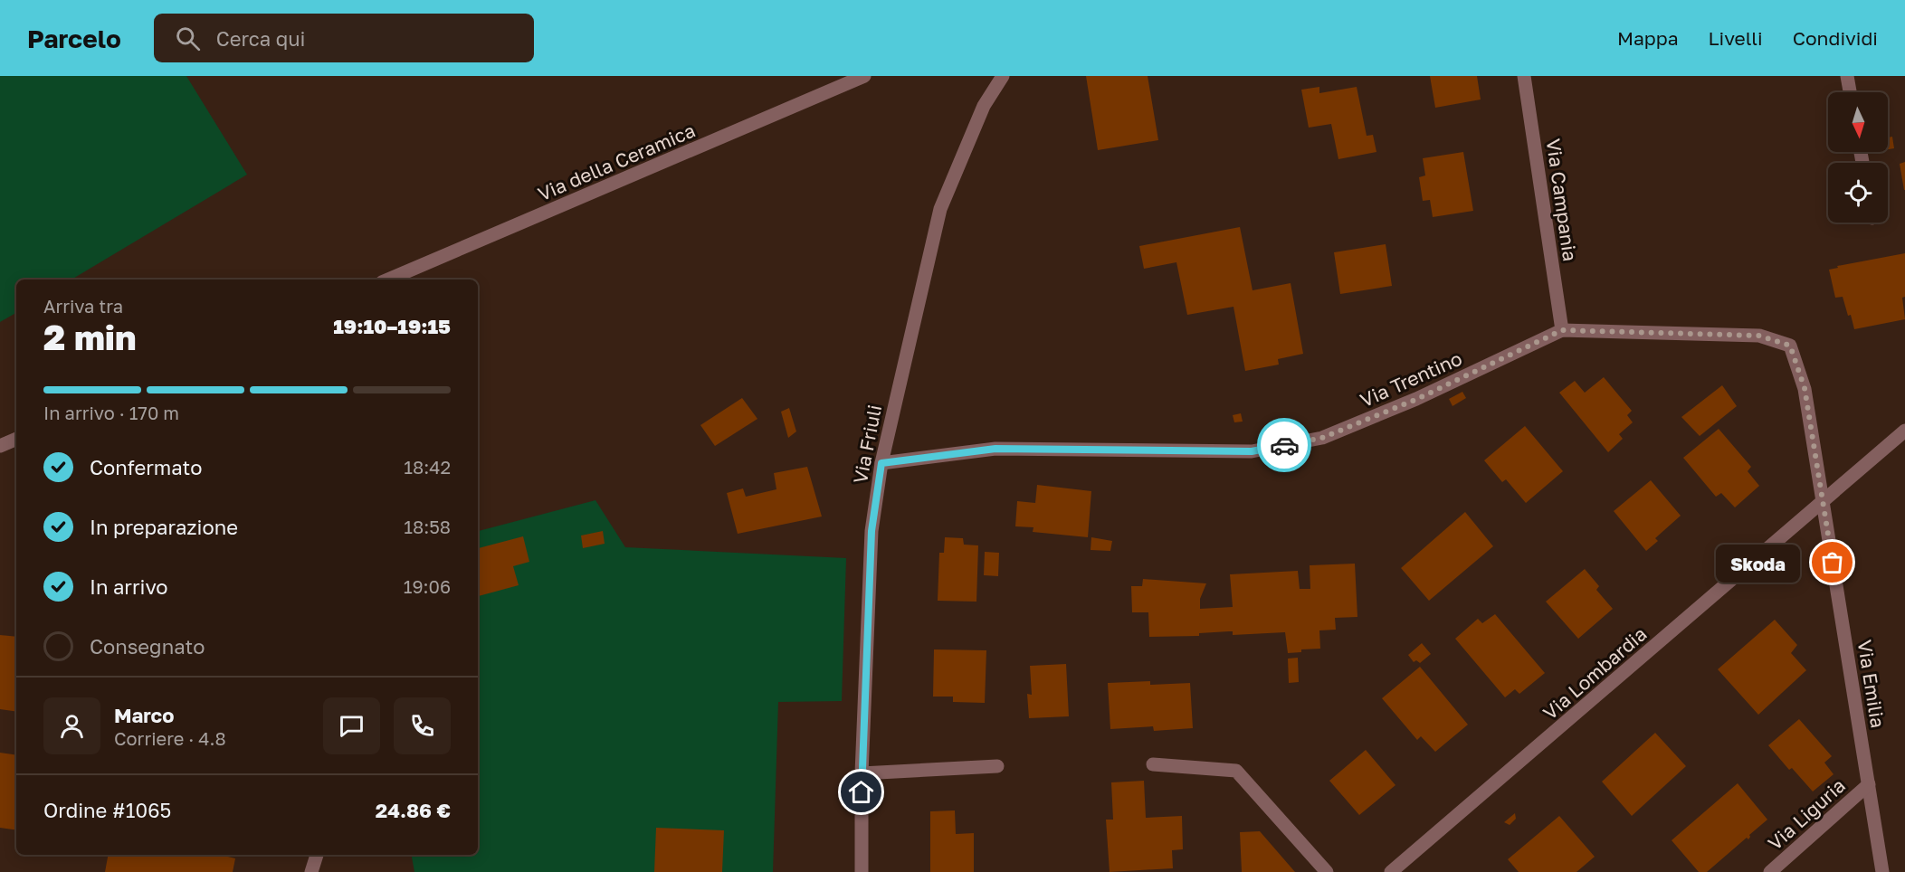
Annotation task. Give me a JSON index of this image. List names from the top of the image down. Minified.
{"streets":{"street":["Via della Ceramica","Via Campania","Via Trentino","Via Friuli","Via Lombardia","Via Emilia","Via Liguria"]},"crossings":[["Via Campania","Via Trentino"],["Via Trentino","Via Friuli"],["Via Trentino","Via Lombardia"],["Via Trentino","Via Emilia"],["Via Lombardia","Via Emilia"],["Via Emilia","Via Liguria"]],"places":["Skoda"],"north":"bottom","page":{"header":"Parcelo","search":"Cerca qui","nav":["Mappa","Livelli","Condividi"],"heading":["2 min","Arriva tra","19:10–19:15"],"panel":["Marco","Corriere · 4.8","Ordine #1065","24.86 €"],"bar":"In arrivo · 170 m","list":[["Confermato","18:42"],["In preparazione","18:58"],["In arrivo","19:06"],"Consegnato"],"bubble":"Skoda"}}
